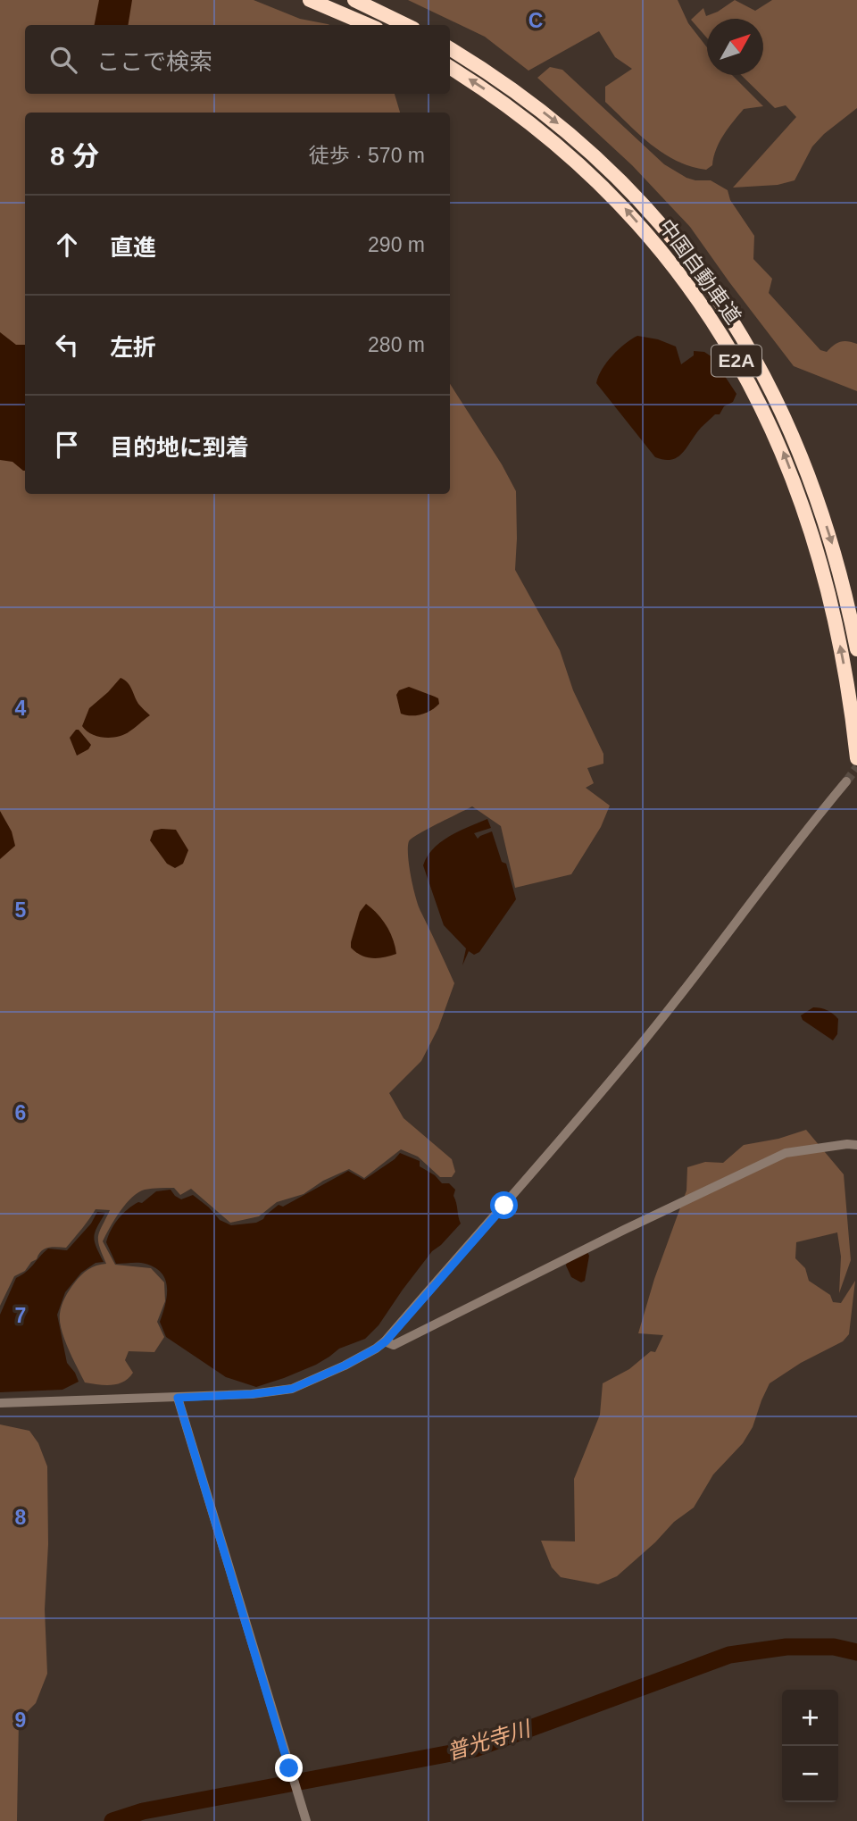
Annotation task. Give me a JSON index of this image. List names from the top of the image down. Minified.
{"streets":{"highway":["中国自動車道","E2A"]},"water":["普光寺川"],"north":"top right","page":{"search":"ここで検索","heading":["8 分","徒歩 · 570 m"],"list":[["直進","290 m"],["左折","280 m"],"目的地に到着"],"map_buttons":["+","−"]},"grid":{"columns":["C"],"rows":["4","5","6","7","8","9"]}}
